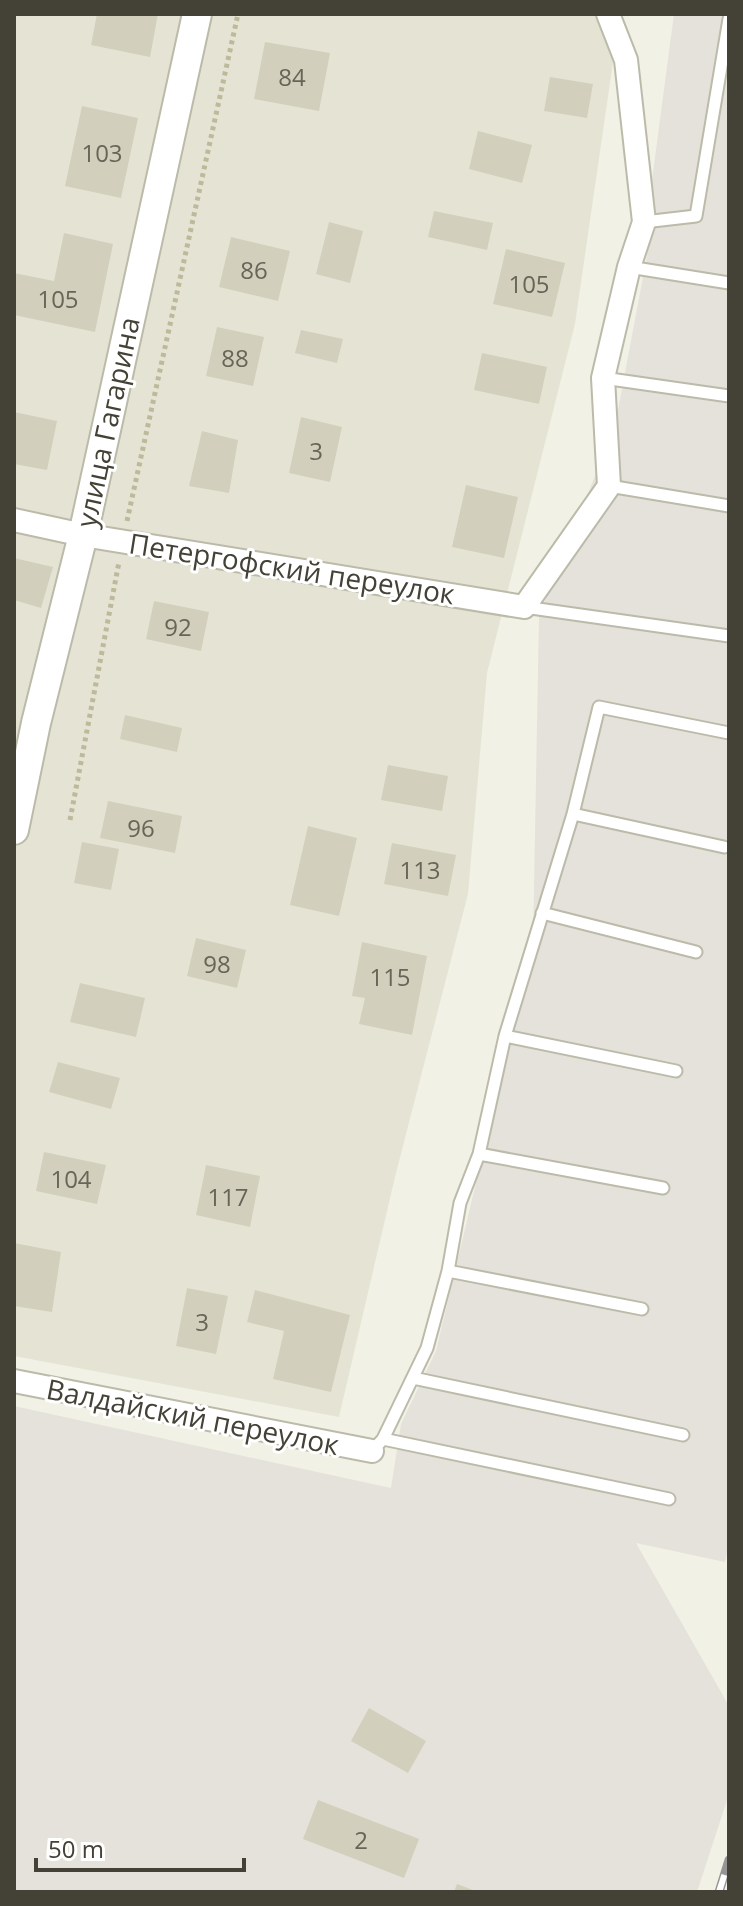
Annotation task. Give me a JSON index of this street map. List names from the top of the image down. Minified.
{"streets":{"street":["улица Гагарина","Петергофский переулок","Валдайский переулок"]},"crossings":[["улица Гагарина","Петергофский переулок"]],"house_numbers":["84","103","86","105","105","88","3","92","96","113","98","115","104","117","3","2"],"scale_bar":"50 m"}
